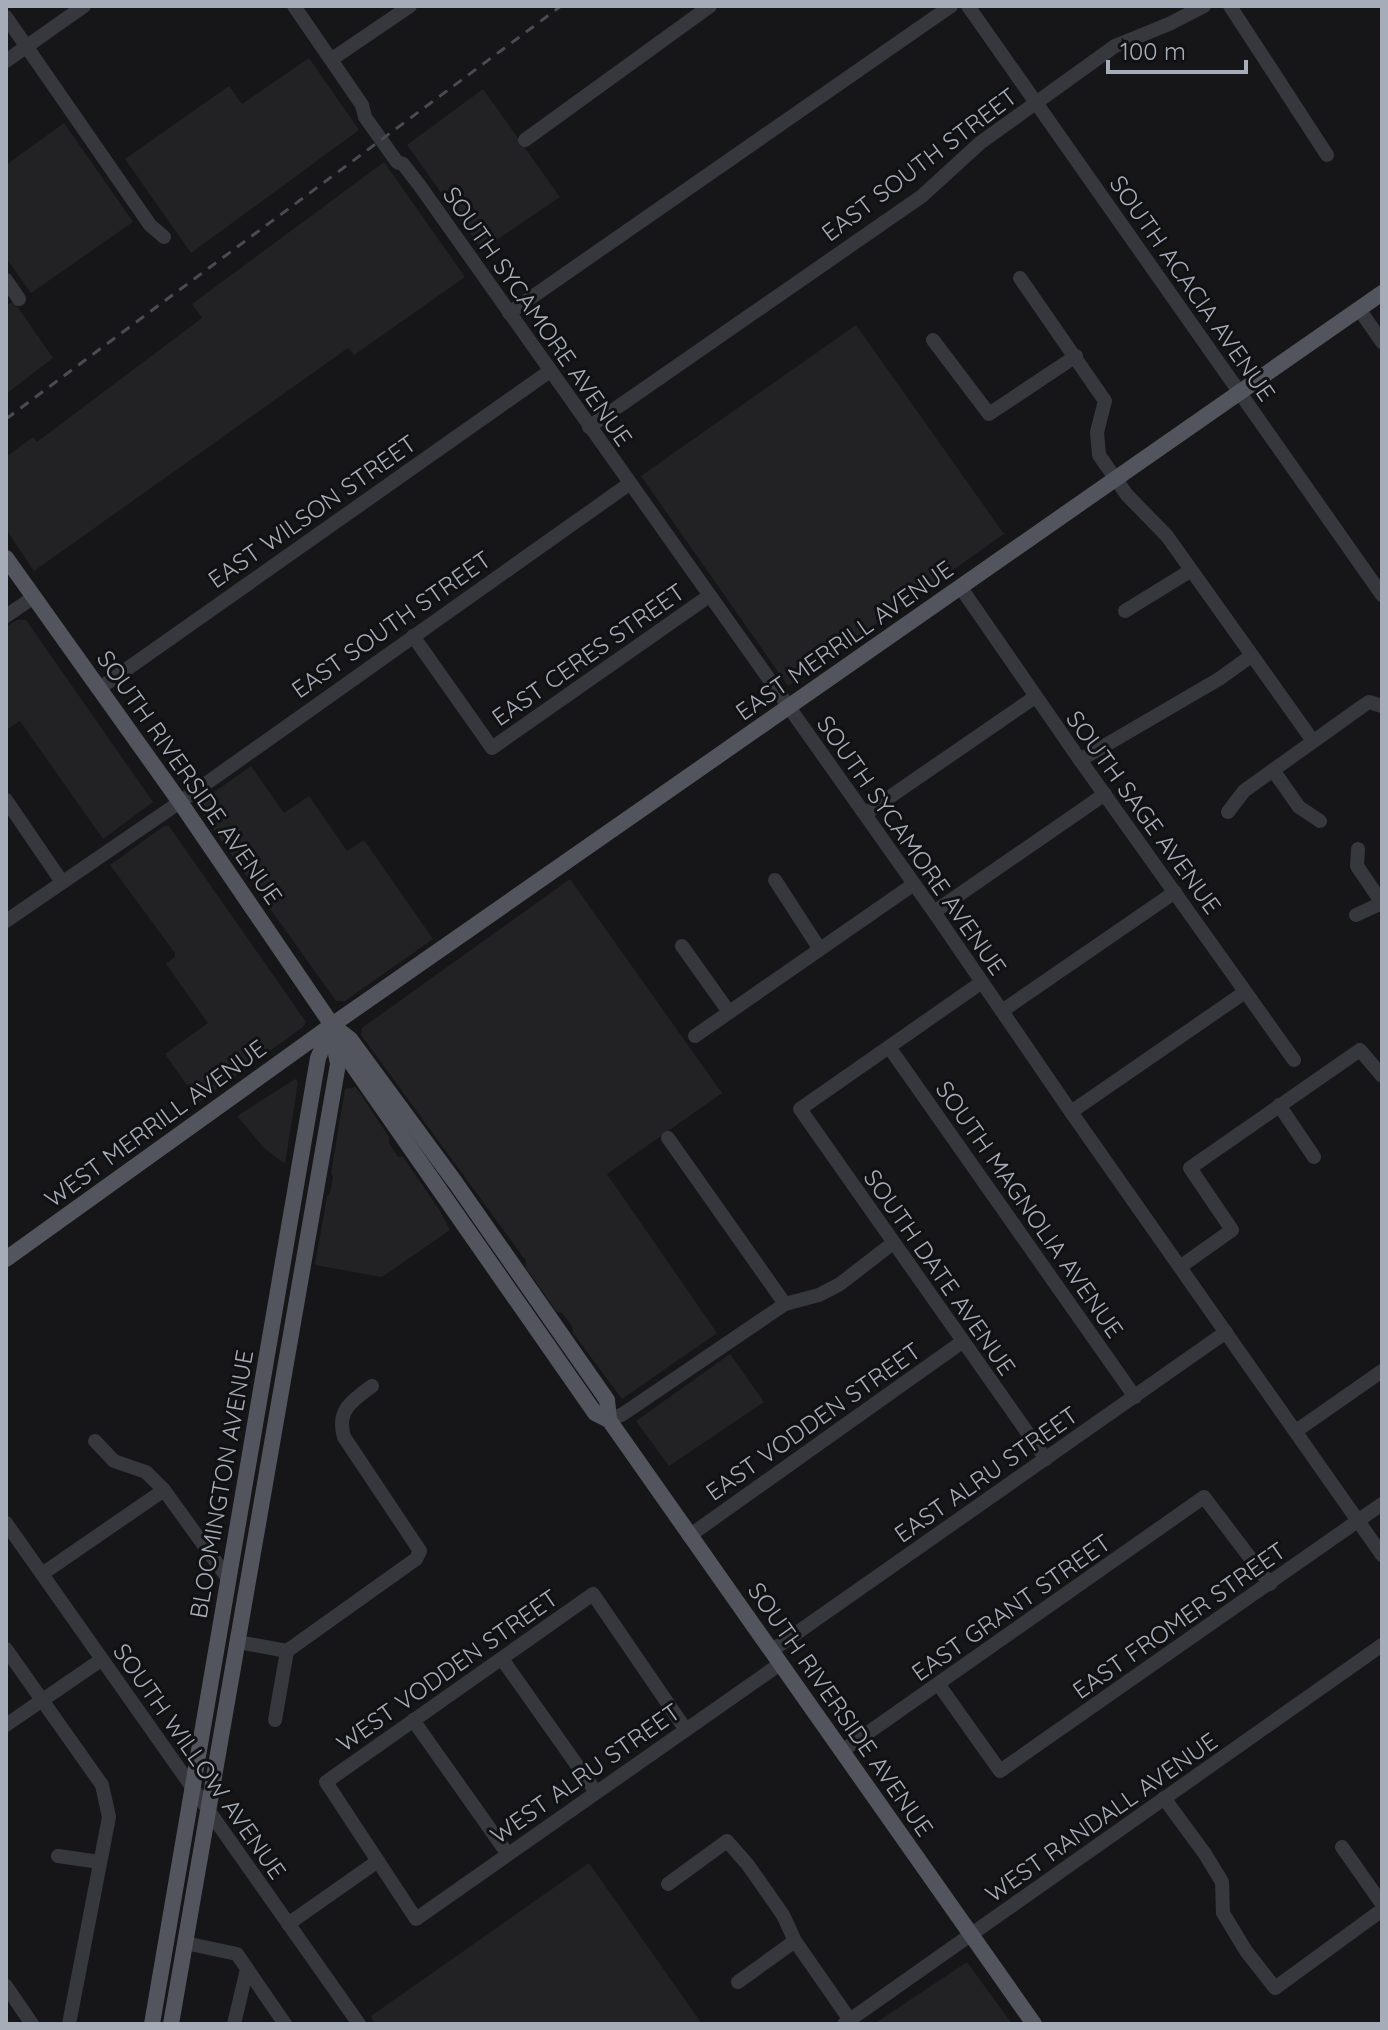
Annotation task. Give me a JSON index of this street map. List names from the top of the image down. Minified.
{"streets":{"main road":["EAST MERRILL AVENUE","SOUTH RIVERSIDE AVENUE","WEST MERRILL AVENUE","BLOOMINGTON AVENUE"],"street":["EAST SOUTH STREET","SOUTH ACACIA AVENUE","SOUTH SYCAMORE AVENUE","EAST WILSON STREET","EAST CERES STREET","SOUTH SAGE AVENUE","SOUTH MAGNOLIA AVENUE","SOUTH DATE AVENUE","EAST VODDEN STREET","EAST ALRU STREET","EAST GRANT STREET","EAST FROMER STREET","WEST VODDEN STREET","SOUTH WILLOW AVENUE","WEST ALRU STREET","WEST RANDALL AVENUE"]},"crossings":[["EAST SOUTH STREET","SOUTH ACACIA AVENUE"],["EAST SOUTH STREET","SOUTH SYCAMORE AVENUE"],["EAST SOUTH STREET","EAST CERES STREET"],["EAST SOUTH STREET","SOUTH RIVERSIDE AVENUE"],["SOUTH ACACIA AVENUE","EAST MERRILL AVENUE"],["SOUTH SYCAMORE AVENUE","EAST WILSON STREET"],["SOUTH SYCAMORE AVENUE","EAST MERRILL AVENUE"],["SOUTH SYCAMORE AVENUE","EAST CERES STREET"],["SOUTH SYCAMORE AVENUE","EAST ALRU STREET"],["SOUTH SYCAMORE AVENUE","EAST FROMER STREET"],["EAST WILSON STREET","SOUTH RIVERSIDE AVENUE"],["EAST MERRILL AVENUE","SOUTH RIVERSIDE AVENUE"],["EAST MERRILL AVENUE","SOUTH SAGE AVENUE"],["EAST MERRILL AVENUE","WEST MERRILL AVENUE"],["EAST MERRILL AVENUE","BLOOMINGTON AVENUE"],["SOUTH RIVERSIDE AVENUE","WEST MERRILL AVENUE"],["SOUTH RIVERSIDE AVENUE","EAST VODDEN STREET"],["SOUTH RIVERSIDE AVENUE","EAST ALRU STREET"],["SOUTH RIVERSIDE AVENUE","BLOOMINGTON AVENUE"],["SOUTH RIVERSIDE AVENUE","EAST GRANT STREET"],["SOUTH RIVERSIDE AVENUE","WEST ALRU STREET"],["SOUTH RIVERSIDE AVENUE","WEST RANDALL AVENUE"],["WEST MERRILL AVENUE","BLOOMINGTON AVENUE"],["SOUTH MAGNOLIA AVENUE","SOUTH DATE AVENUE"],["SOUTH MAGNOLIA AVENUE","EAST ALRU STREET"],["SOUTH DATE AVENUE","EAST VODDEN STREET"],["SOUTH DATE AVENUE","EAST ALRU STREET"],["EAST ALRU STREET","WEST ALRU STREET"],["BLOOMINGTON AVENUE","SOUTH WILLOW AVENUE"],["EAST GRANT STREET","EAST FROMER STREET"],["WEST VODDEN STREET","WEST ALRU STREET"]],"scale_bar":"100 m"}
